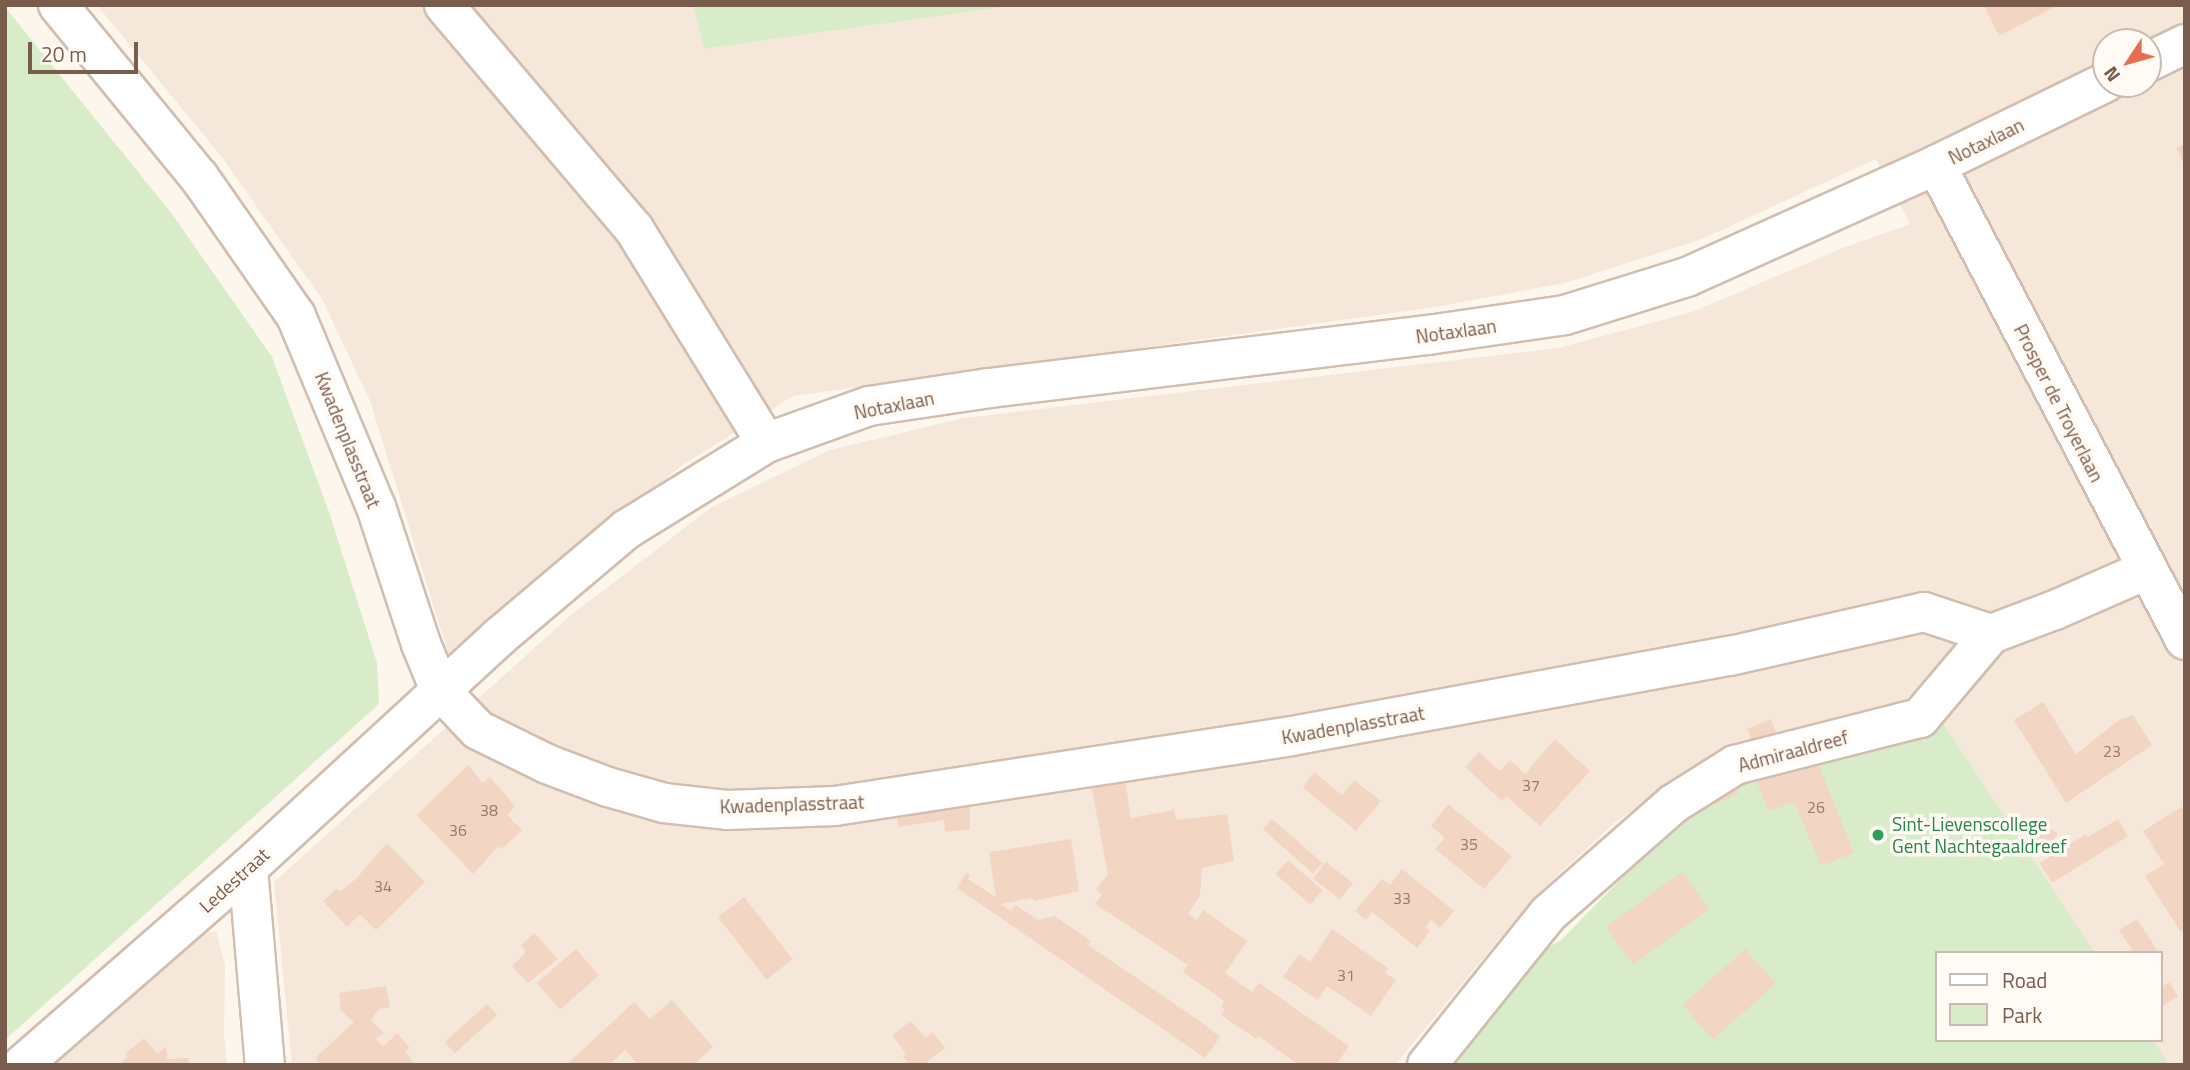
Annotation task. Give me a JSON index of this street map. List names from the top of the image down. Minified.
{"streets":{"street":["Notaxlaan","Prosper de Troyerlaan","Kwadenplasstraat","Admiraaldreef","Ledestraat"]},"crossings":[["Notaxlaan","Prosper de Troyerlaan"],["Notaxlaan","Kwadenplasstraat"],["Notaxlaan","Ledestraat"],["Prosper de Troyerlaan","Admiraaldreef"],["Kwadenplasstraat","Admiraaldreef"],["Kwadenplasstraat","Ledestraat"]],"places":["Sint-Lievenscollege Gent Nachtegaaldreef"],"house_numbers":["23","37","26","38","36","35","34","33","31"],"legend":["Road","Park"],"scale_bar":"20 m","north":"bottom left"}
